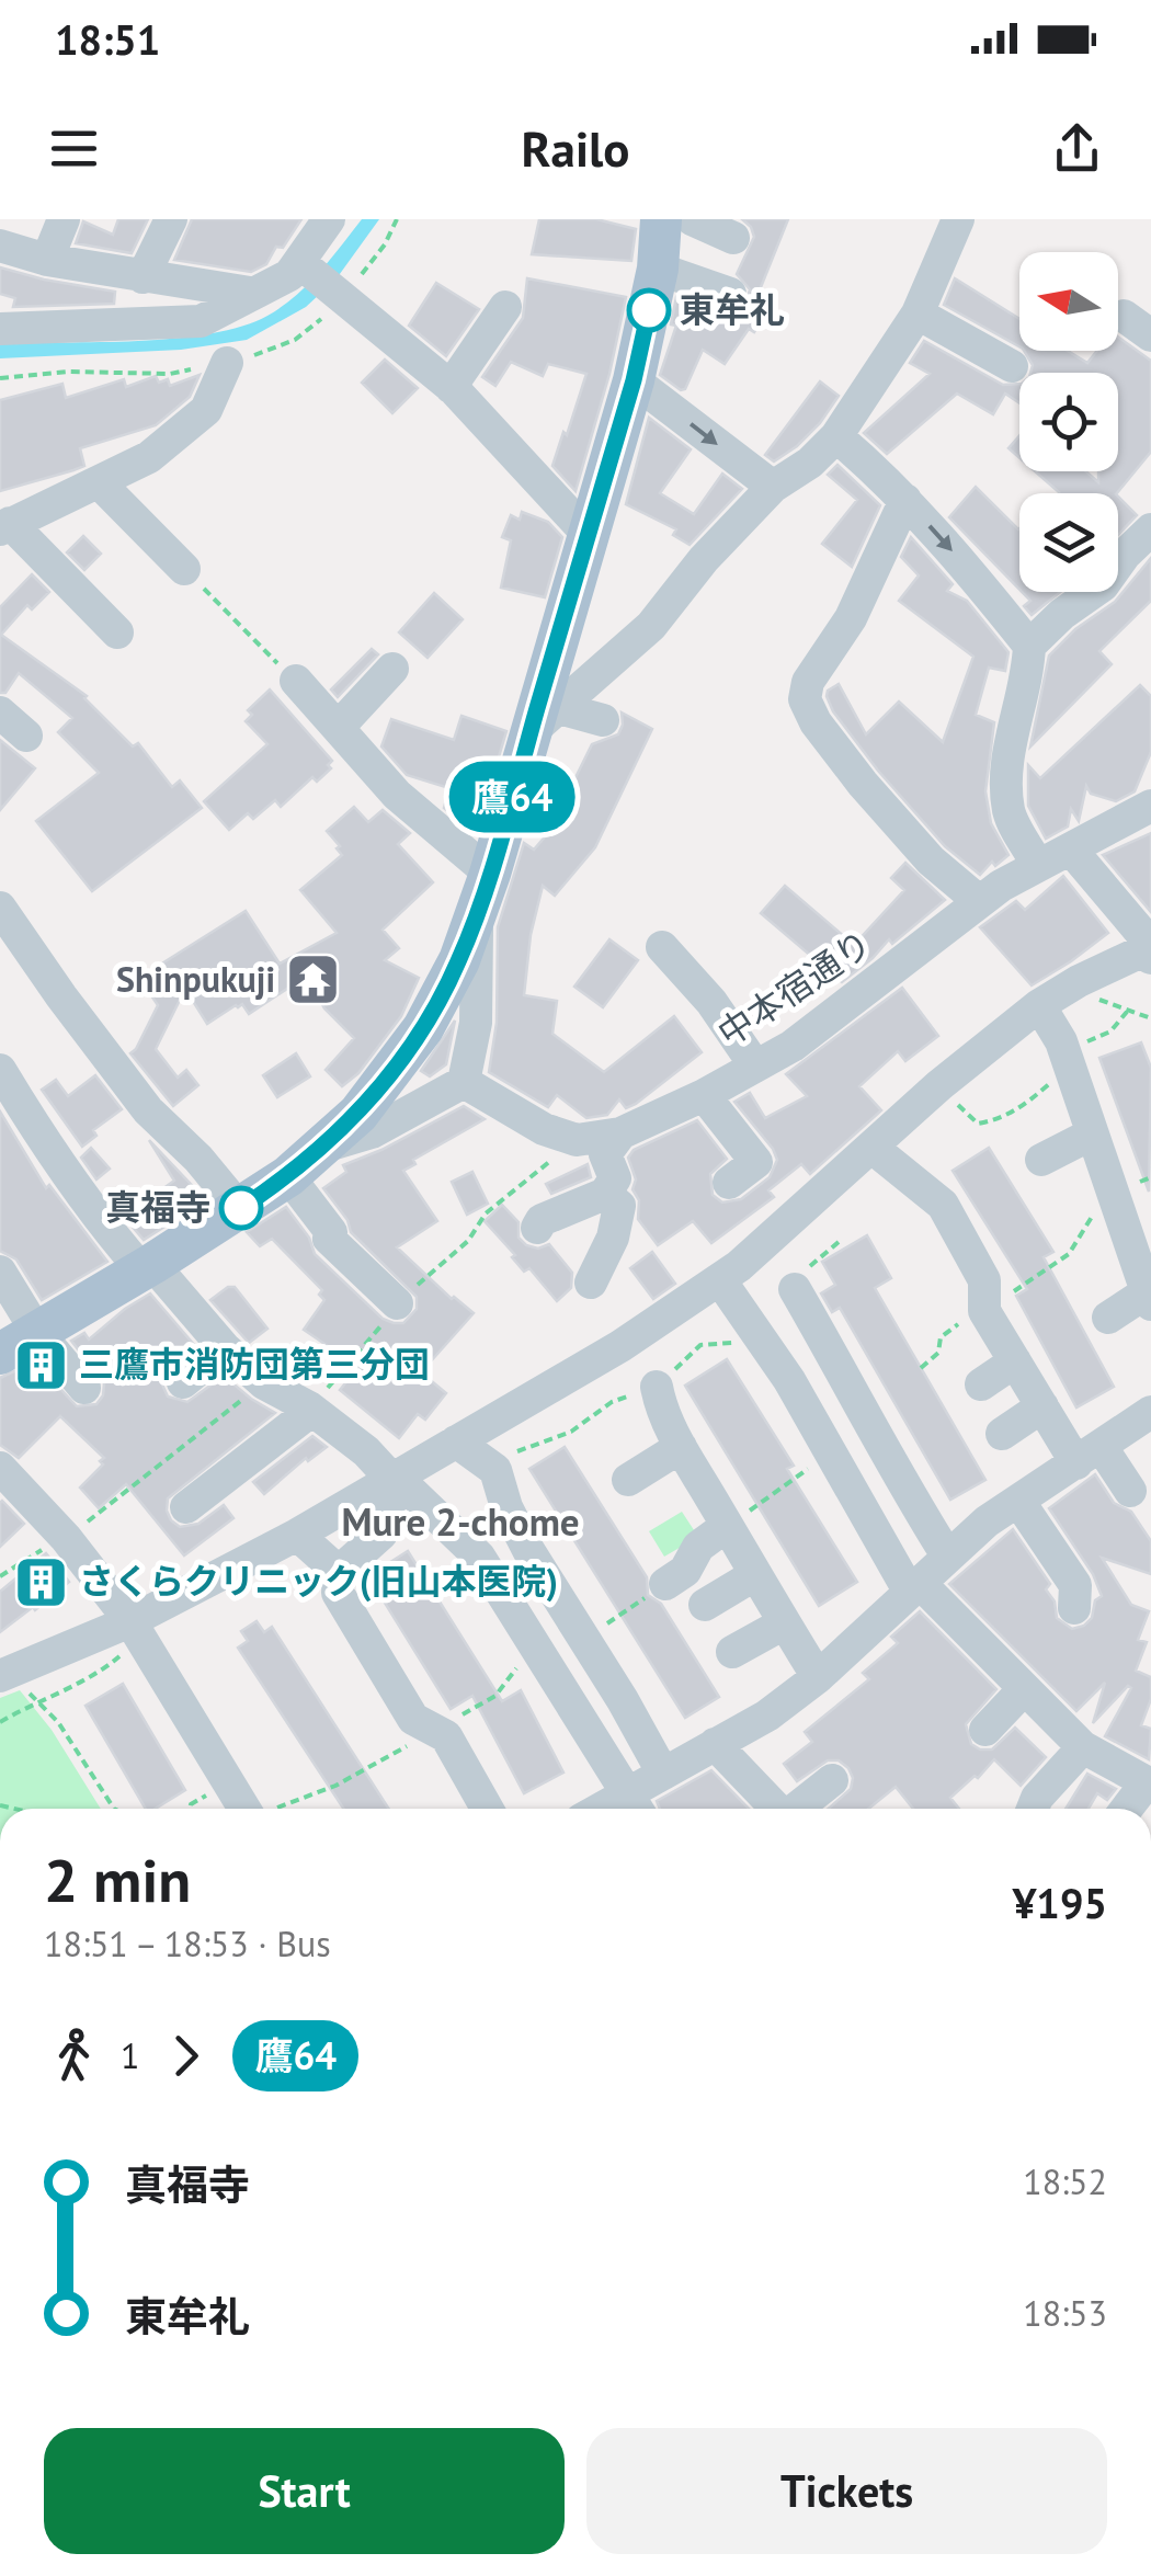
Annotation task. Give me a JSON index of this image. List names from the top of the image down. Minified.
{"streets":{"street":["中本宿通り"]},"districts":["Mure 2-chome"],"places":{"other":["東牟礼","真福寺"],"temple":["Shinpukuji"],"building":["三鷹市消防団第三分団","さくらクリニック(旧山本医院)"]},"lines":["bus line 鷹64"],"north":"left","page":{"status":"18:51","header":"Railo","on_map":"鷹64","heading":["2 min","18:51 – 18:53 · Bus","¥195"],"legs":["1","鷹64"],"list":[{"name":"真福寺","value":"18:52"},{"name":"東牟礼","value":"18:53"}],"buttons":["Start","Tickets"]}}
